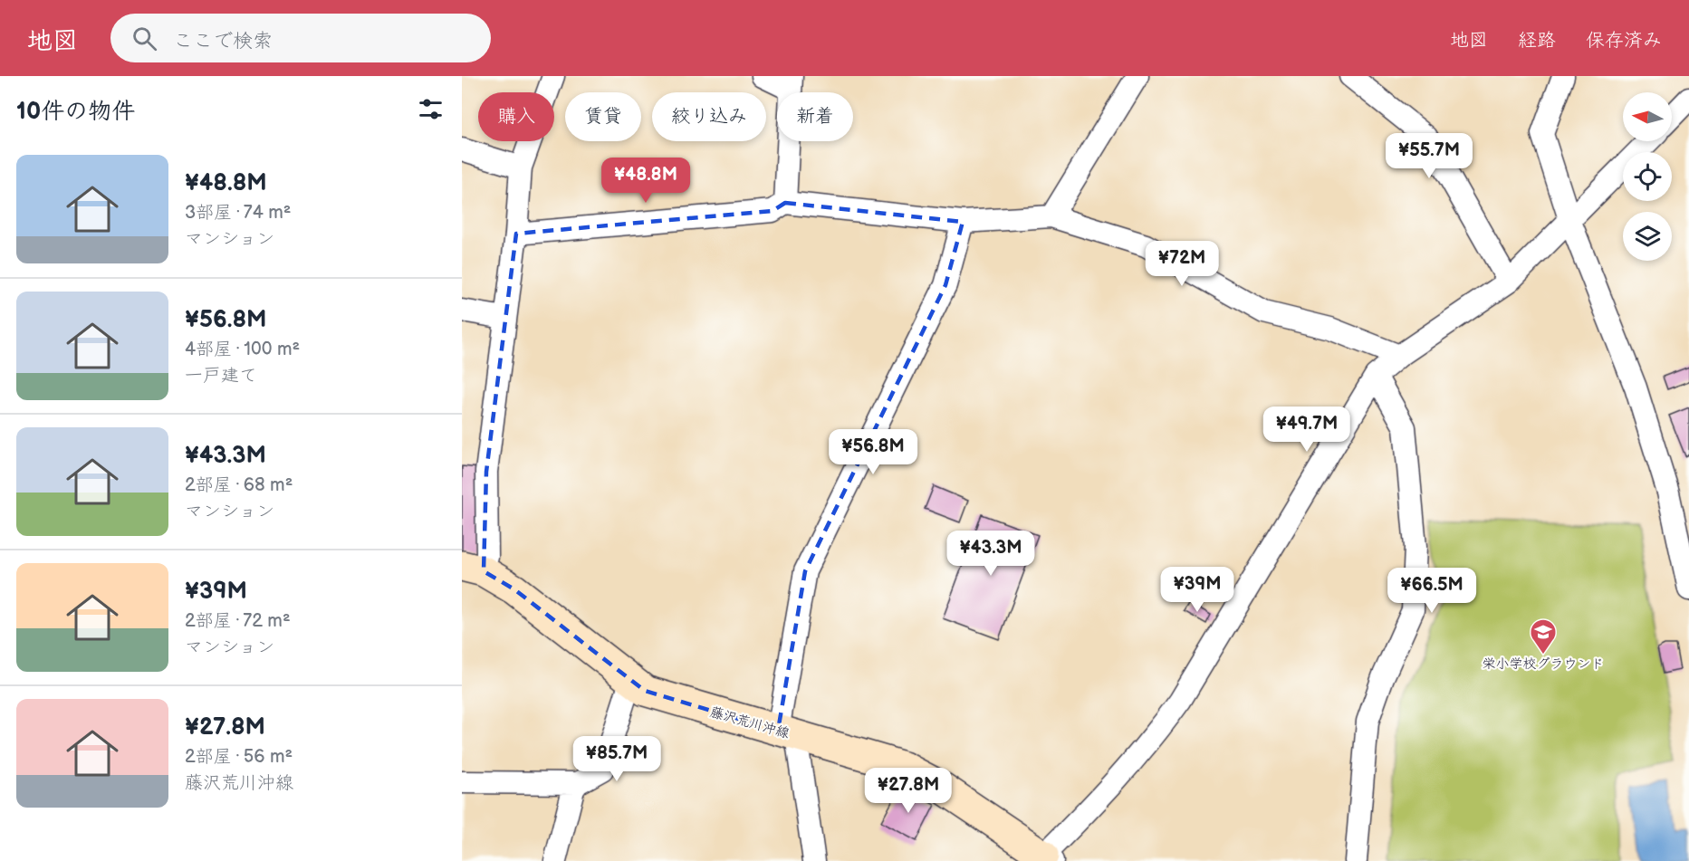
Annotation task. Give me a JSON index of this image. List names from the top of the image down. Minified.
{"streets":{"main road":["藤沢荒川沖線"]},"places":{"school or university":["栄小学校グラウンド"]},"north":"left","page":{"header":"地図","search":"ここで検索","nav":["地図","経路","保存済み"],"heading":"10件の物件","chip":["購入","賃貸","絞り込み","新着"],"price":["¥55.7M","¥48.8M","¥72M","¥49.7M","¥56.8M","¥43.3M","¥39M","¥66.5M","¥85.7M","¥27.8M"],"list":[{"name":"¥48.8M","note":"3部屋 · 74 m² · マンション"},{"name":"¥56.8M","note":"4部屋 · 100 m² · 一戸建て"},{"name":"¥43.3M","note":"2部屋 · 68 m² · マンション"},{"name":"¥39M","note":"2部屋 · 72 m² · マンション"},{"name":"¥27.8M","note":"2部屋 · 56 m² · 藤沢荒川沖線"}]}}
